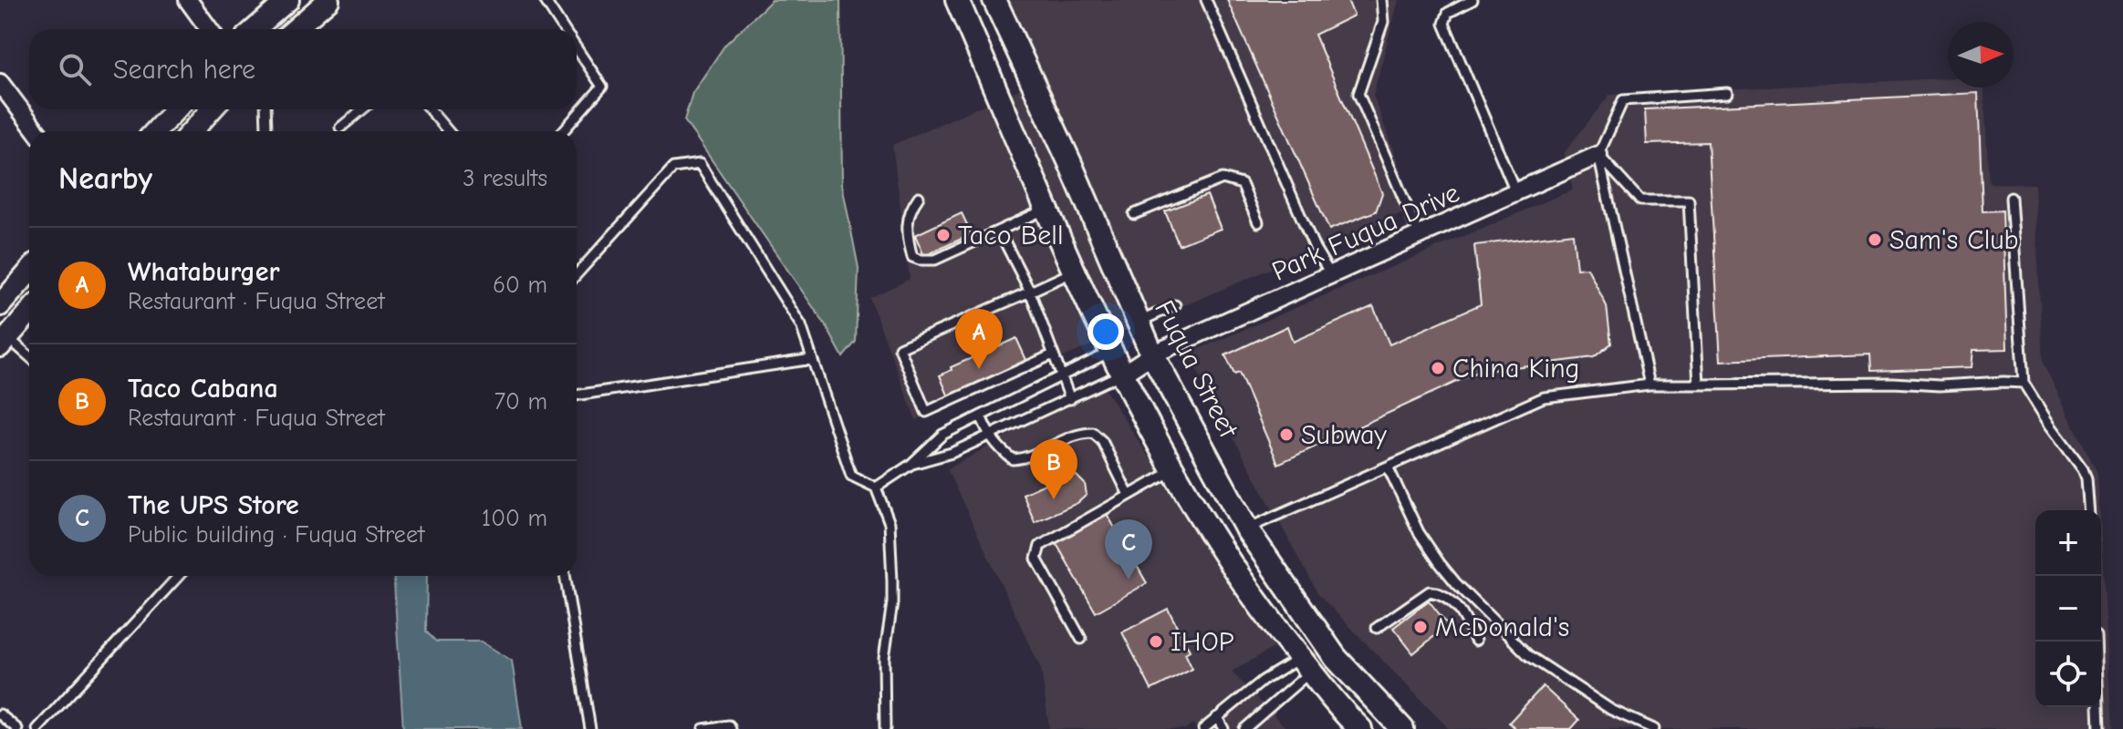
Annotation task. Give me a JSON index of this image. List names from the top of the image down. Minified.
{"streets":{"main road":["Fuqua Street"],"street":["Park Fuqua Drive"]},"crossings":[["Park Fuqua Drive","Fuqua Street"]],"places":["Taco Bell","Sam's Club","China King","Subway","McDonald's","IHOP"],"north":"right","page":{"search":"Search here","heading":["Nearby","3 results"],"list":[{"mark":"A","name":"Whataburger","note":"Restaurant · Fuqua Street","value":"60 m"},{"mark":"B","name":"Taco Cabana","note":"Restaurant · Fuqua Street","value":"70 m"},{"mark":"C","name":"The UPS Store","note":"Public building · Fuqua Street","value":"100 m"}],"pins":["A","B","C"],"map_buttons":["+","−"]}}
